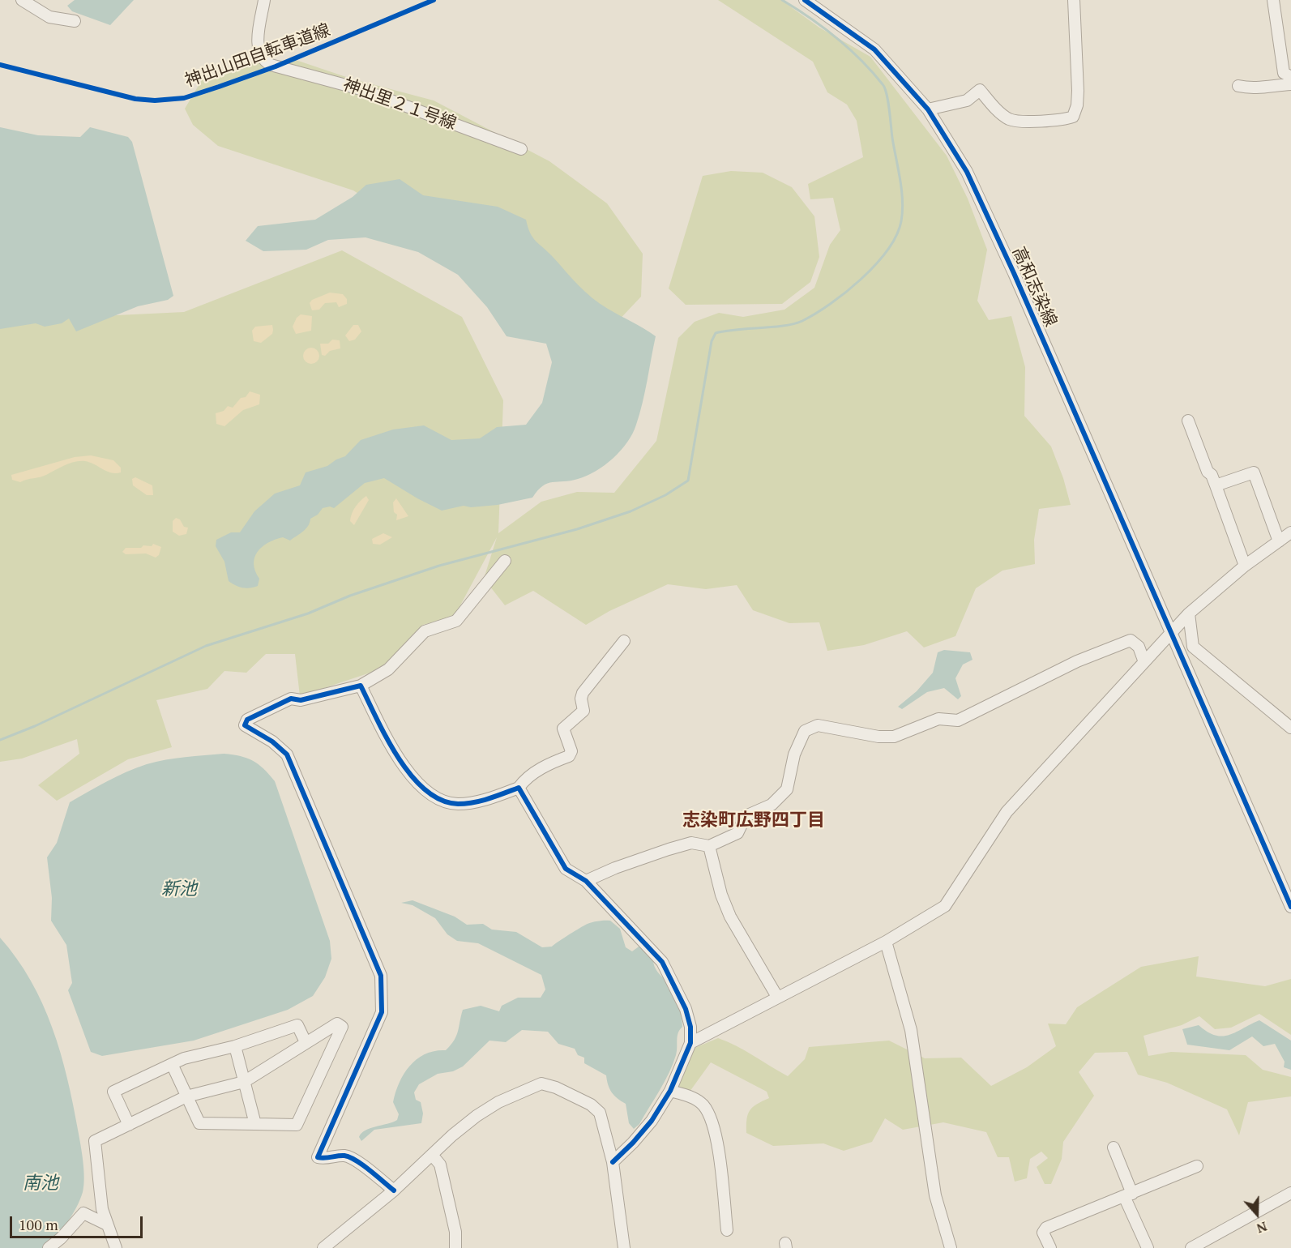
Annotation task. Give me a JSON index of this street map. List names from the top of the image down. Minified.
{"streets":{"street":["神出里２１号線","高和志染線"],"cycle path":["神出山田自転車道線"]},"districts":["志染町広野四丁目"],"water":["新池","南池"],"scale_bar":"100 m","north":"bottom"}
